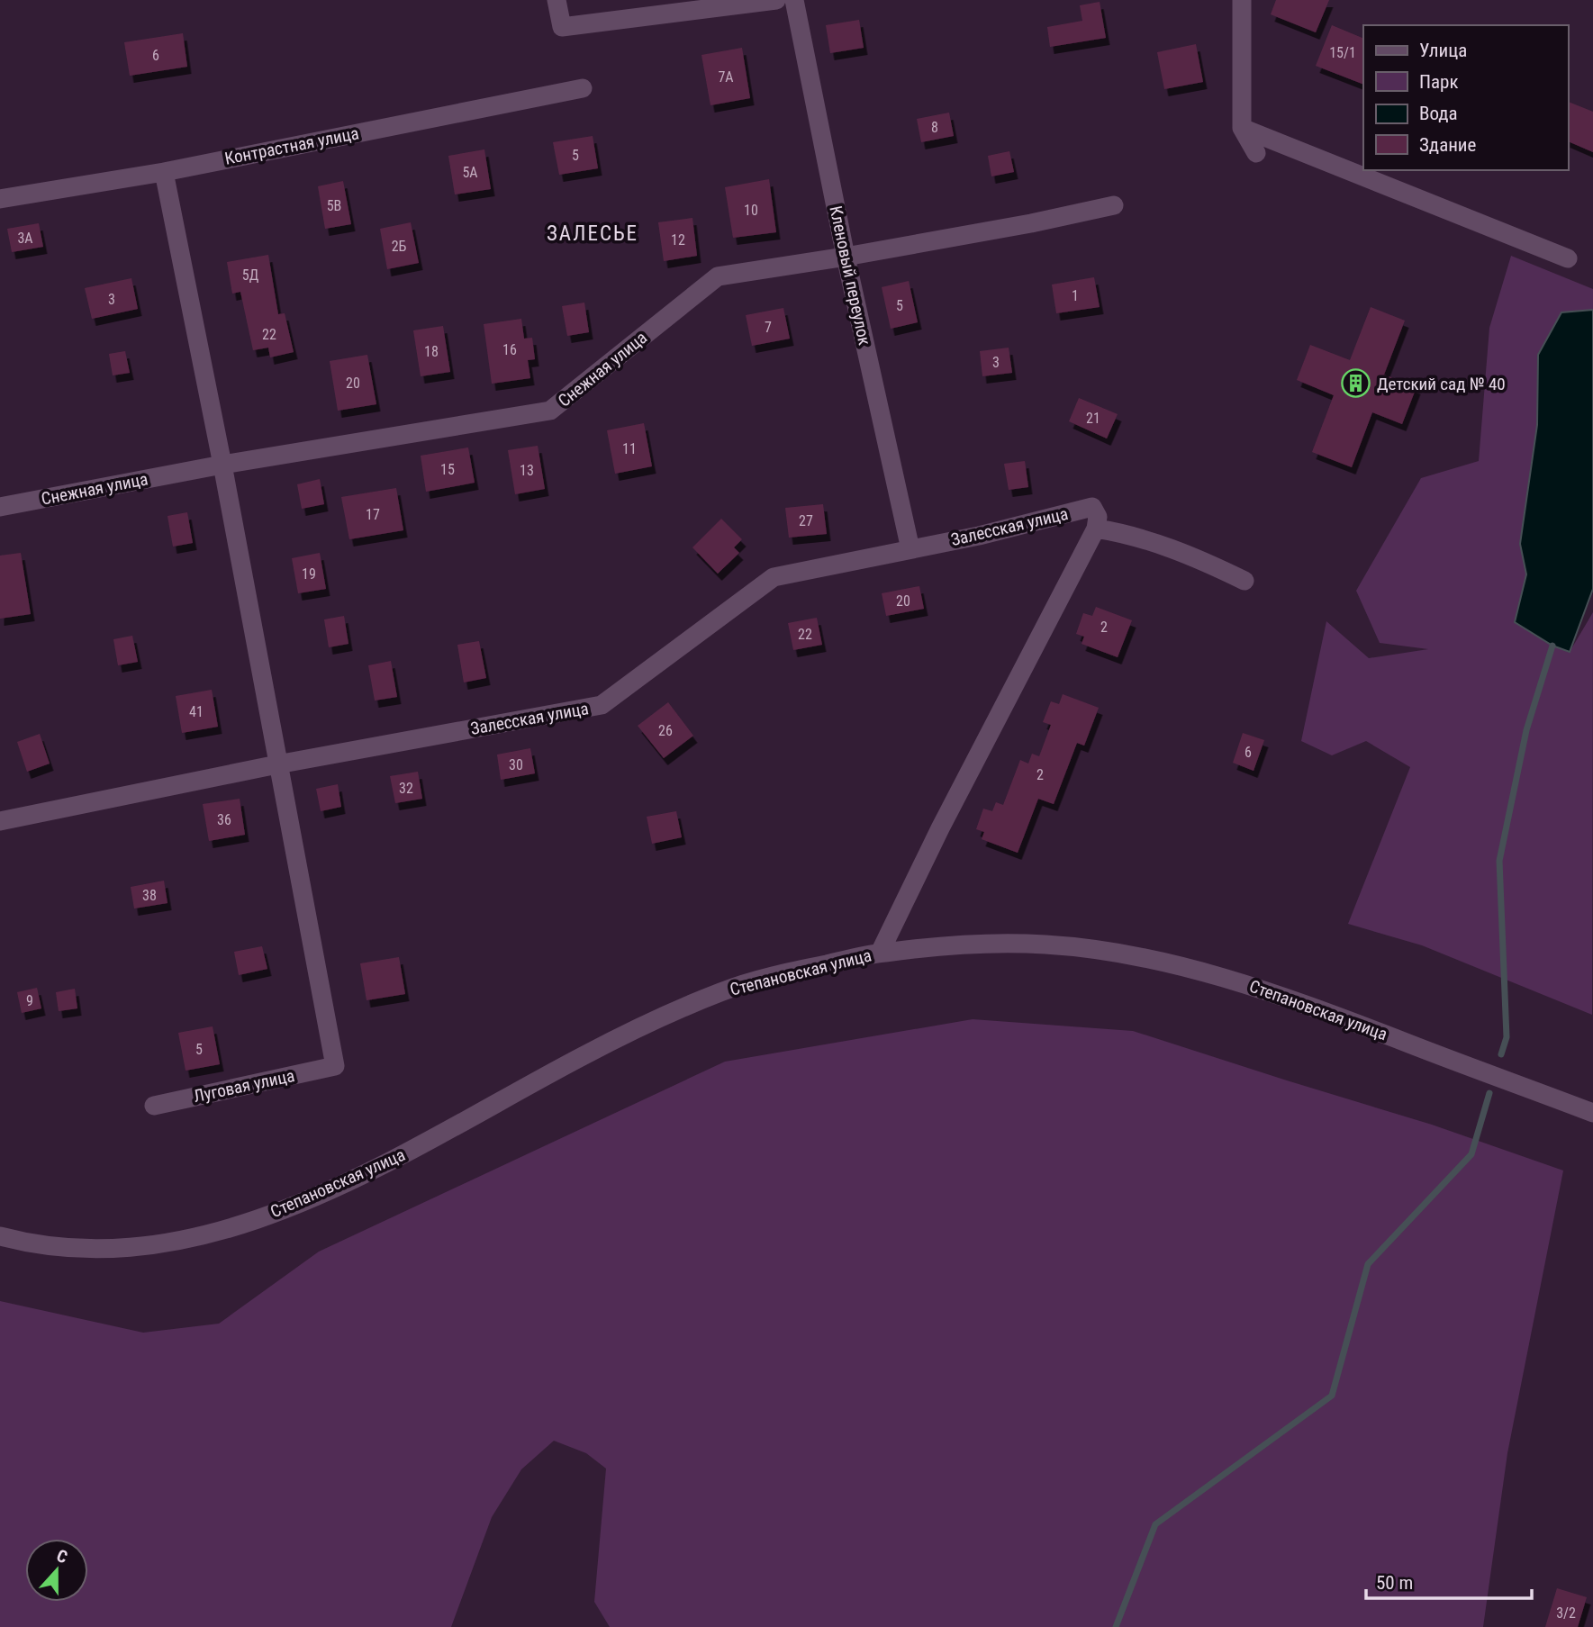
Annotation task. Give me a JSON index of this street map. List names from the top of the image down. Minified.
{"streets":{"street":["Контрастная улица","Кленовый переулок","Снежная улица","Залесская улица","Степановская улица","Луговая улица"]},"crossings":[["Кленовый переулок","Снежная улица"],["Кленовый переулок","Залесская улица"],["Залесская улица","Луговая улица"]],"districts":["ЗАЛЕСЬЕ"],"places":{"building":["Детский сад № 40"]},"house_numbers":["15/1","6","7А","8","5","5А","5В","10","3А","12","2Б","5Д","1","3","5","7","22","16","18","3","20","21","11","15","13","17","27","19","20","2","22","41","26","6","30","2","32","36","38","9","5","3/2"],"legend":["Улица","Парк","Вода","Здание"],"scale_bar":"50 m","north":"top"}
